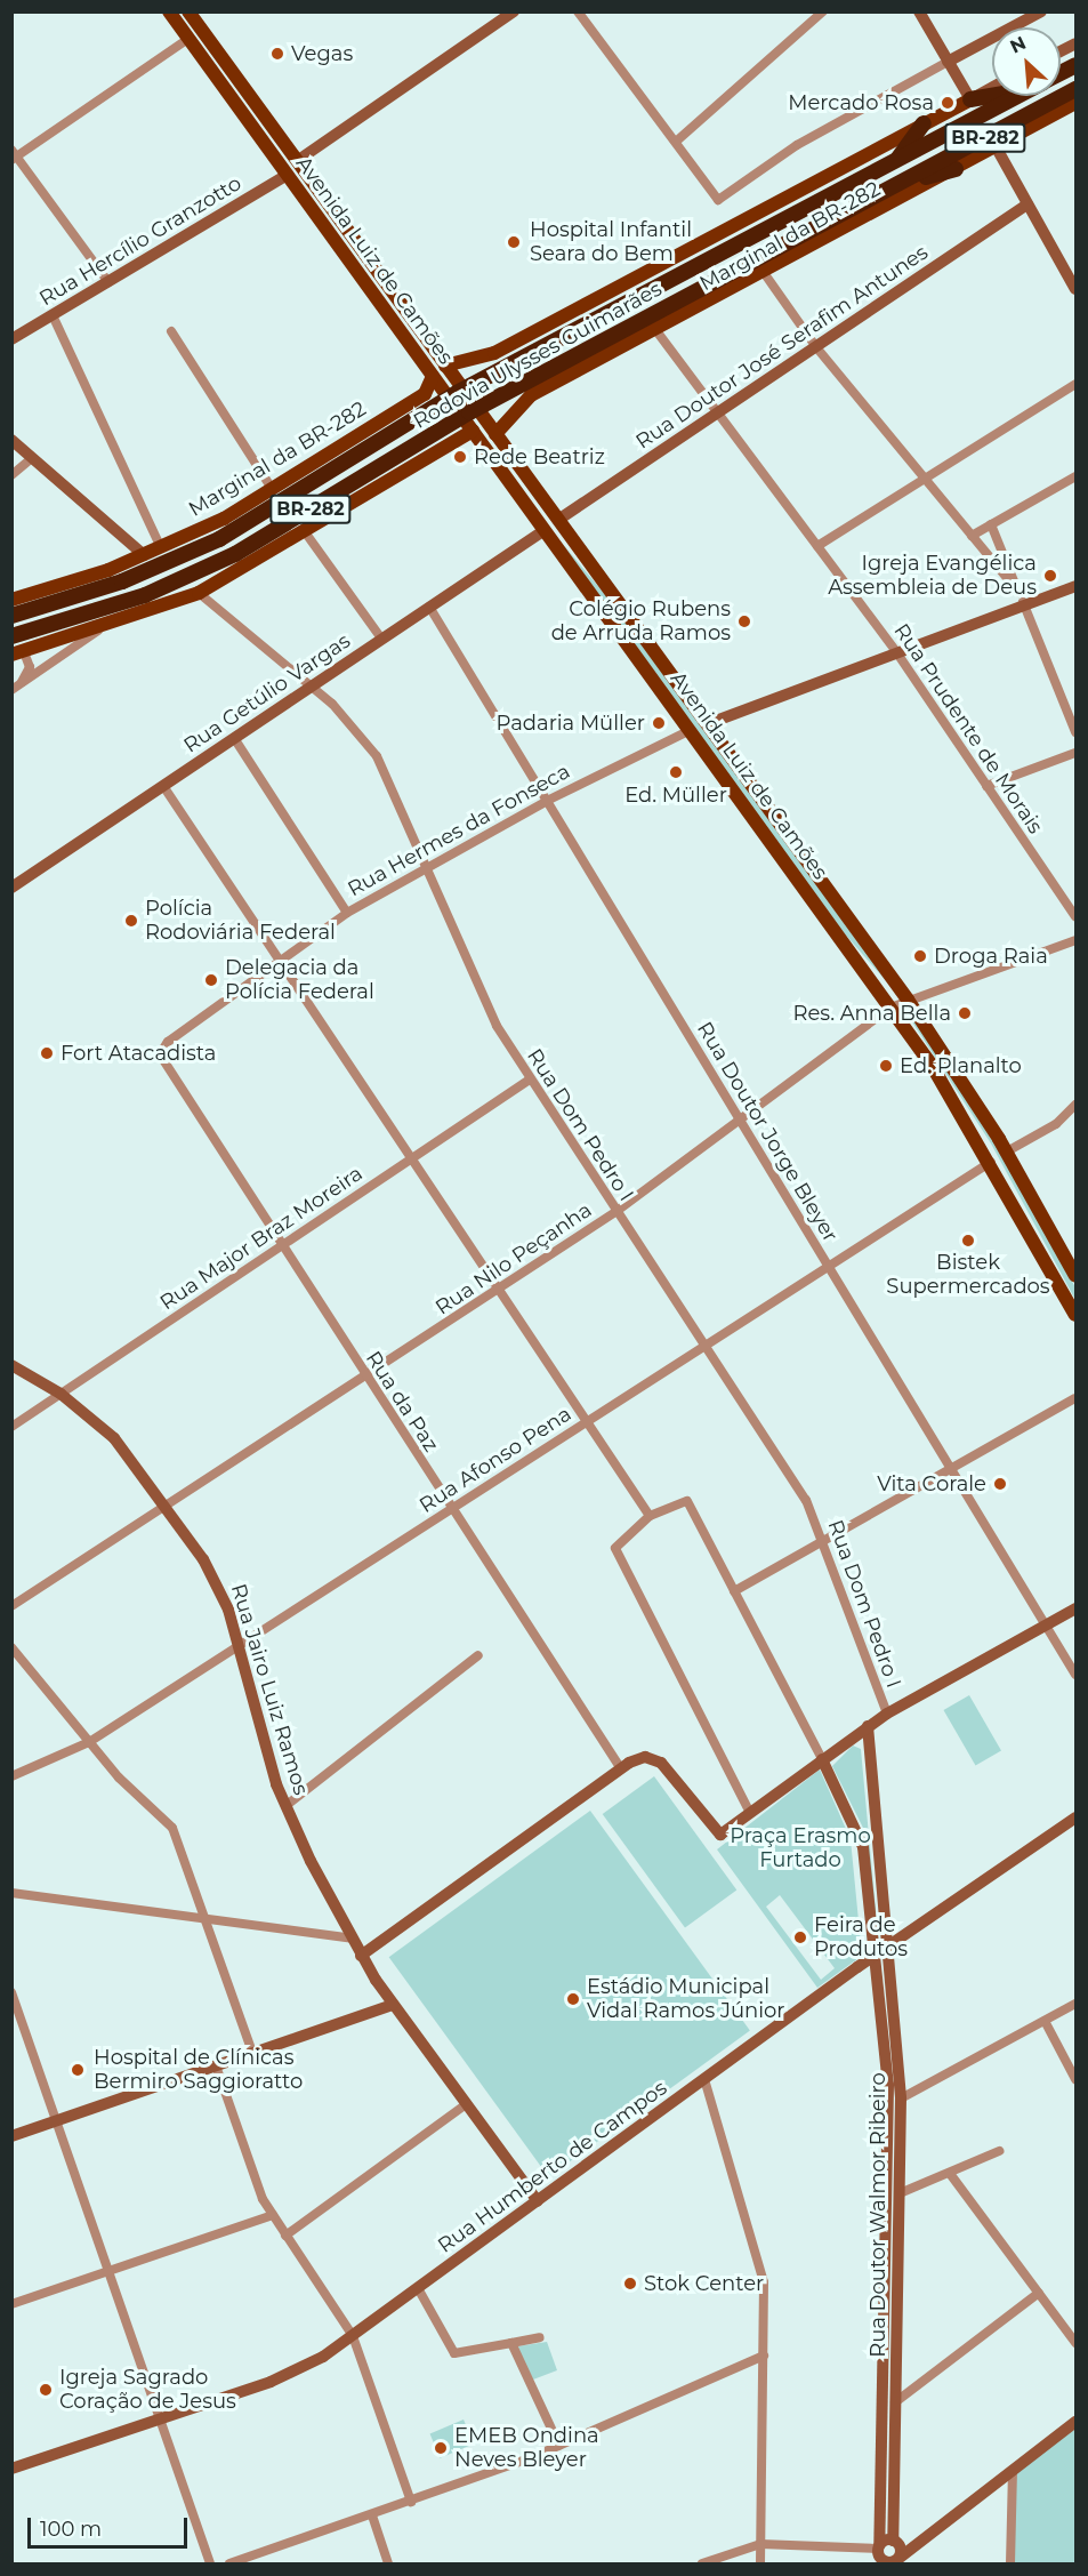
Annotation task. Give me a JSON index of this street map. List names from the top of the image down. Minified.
{"streets":{"highway":["BR-282","Rodovia Ulysses Guimarães"],"main road":["Marginal da BR-282","Avenida Luiz de Camões"],"street":["Rua Hercílio Granzotto","Rua Doutor José Serafim Antunes","Rua Getúlio Vargas","Rua Prudente de Morais","Rua Hermes da Fonseca","Rua Dom Pedro I","Rua Doutor Jorge Bleyer","Rua Major Braz Moreira","Rua Nilo Peçanha","Rua da Paz","Rua Afonso Pena","Rua Jairo Luiz Ramos","Rua Humberto de Campos","Rua Doutor Walmor Ribeiro"]},"crossings":[["Marginal da BR-282","Avenida Luiz de Camões"],["Marginal da BR-282","Rua Prudente de Morais"],["Rua Hercílio Granzotto","Avenida Luiz de Camões"],["Avenida Luiz de Camões","Rua Doutor José Serafim Antunes"],["Avenida Luiz de Camões","Rua Getúlio Vargas"],["Avenida Luiz de Camões","Rua Hermes da Fonseca"],["Avenida Luiz de Camões","Rua Nilo Peçanha"],["Avenida Luiz de Camões","Rua Afonso Pena"],["Rua Doutor José Serafim Antunes","Rua Prudente de Morais"],["Rua Getúlio Vargas","Rua Dom Pedro I"],["Rua Getúlio Vargas","Rua Doutor Jorge Bleyer"],["Rua Hermes da Fonseca","Rua Dom Pedro I"],["Rua Hermes da Fonseca","Rua Doutor Jorge Bleyer"],["Rua Hermes da Fonseca","Rua da Paz"],["Rua Dom Pedro I","Rua Major Braz Moreira"],["Rua Dom Pedro I","Rua Nilo Peçanha"],["Rua Dom Pedro I","Rua Afonso Pena"],["Rua Doutor Jorge Bleyer","Rua Nilo Peçanha"],["Rua Doutor Jorge Bleyer","Rua Afonso Pena"],["Rua Major Braz Moreira","Rua da Paz"],["Rua Major Braz Moreira","Rua Jairo Luiz Ramos"],["Rua Nilo Peçanha","Rua da Paz"],["Rua Nilo Peçanha","Rua Jairo Luiz Ramos"],["Rua da Paz","Rua Afonso Pena"],["Rua Afonso Pena","Rua Jairo Luiz Ramos"],["Rua Jairo Luiz Ramos","Rua Humberto de Campos"],["Rua Humberto de Campos","Rua Doutor Walmor Ribeiro"]],"parks":["Praça Erasmo Furtado"],"places":["Vegas","Mercado Rosa","Hospital Infantil Seara do Bem","Rede Beatriz","Igreja Evangélica Assembleia de Deus","Colégio Rubens de Arruda Ramos","Padaria Müller","Ed. Müller","Polícia Rodoviária Federal","Droga Raia","Delegacia da Polícia Federal","Res. Anna Bella","Fort Atacadista","Ed. Planalto","Bistek Supermercados","Vita Corale","Feira de Produtos","Estádio Municipal Vidal Ramos Júnior","Hospital de Clínicas Bermiro Saggioratto","Stok Center","Igreja Sagrado Coração de Jesus","EMEB Ondina Neves Bleyer"],"scale_bar":"100 m","north":"top left"}
